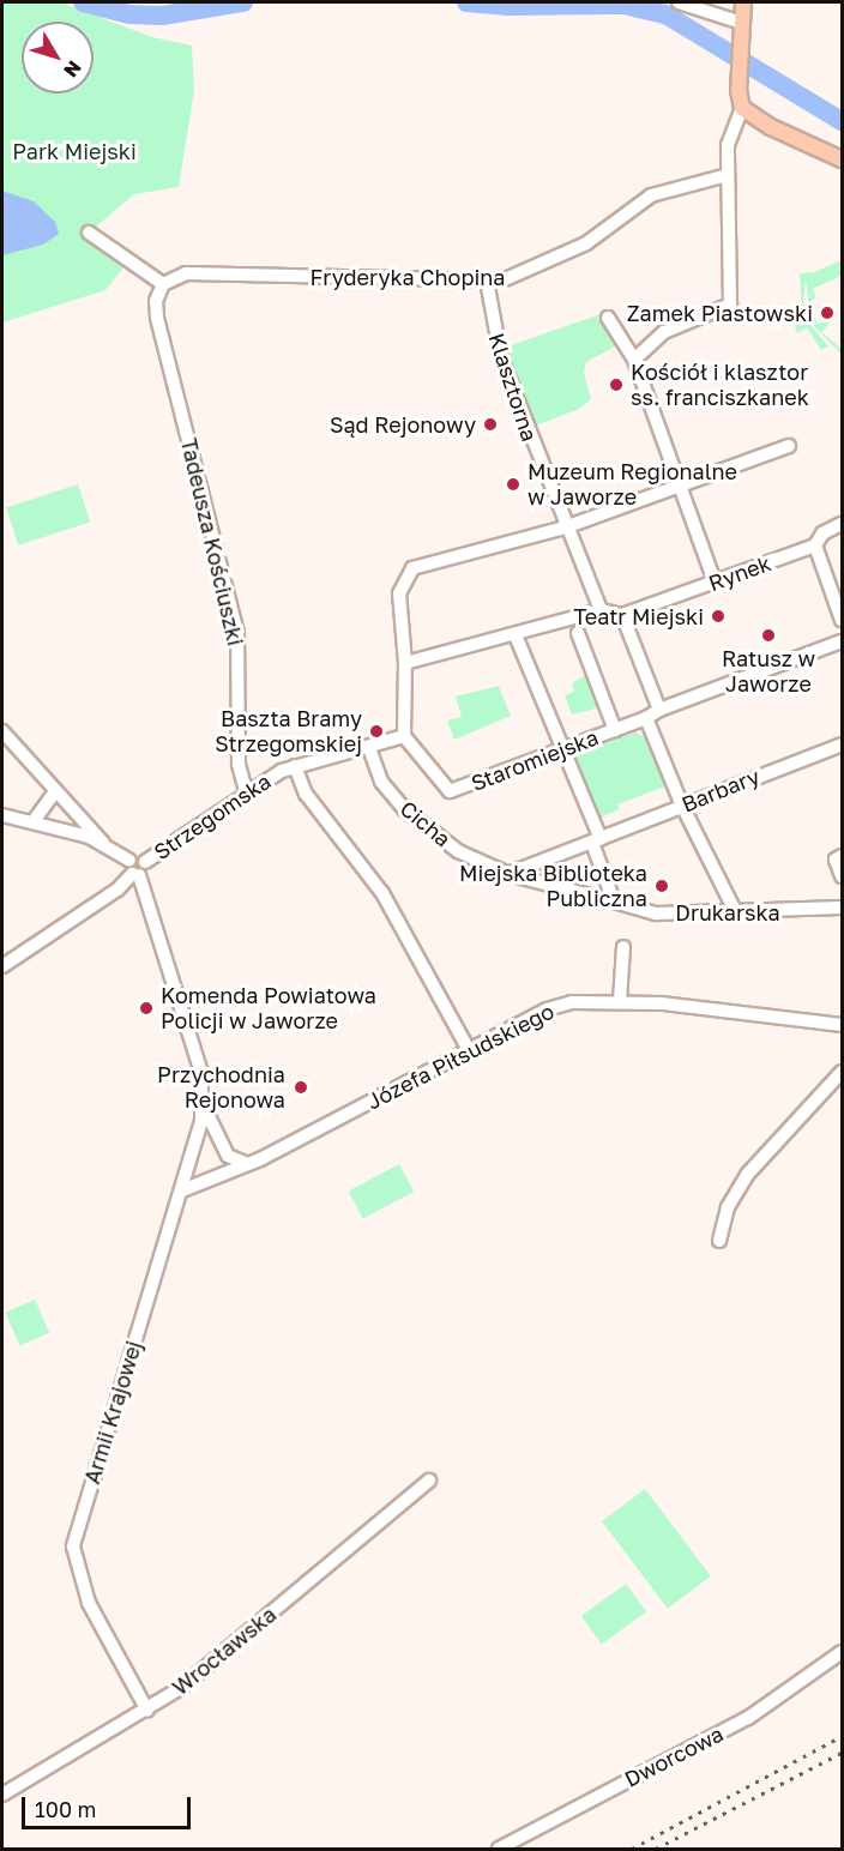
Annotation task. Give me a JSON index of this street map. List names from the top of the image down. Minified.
{"streets":{"street":["Fryderyka Chopina","Klasztorna","Tadeusza Kościuszki","Rynek","Staromiejska","Barbary","Strzegomska","Cicha","Drukarska","Józefa Piłsudskiego","Armii Krajowej","Wrocławska","Dworcowa"]},"crossings":[["Fryderyka Chopina","Klasztorna"],["Fryderyka Chopina","Tadeusza Kościuszki"],["Tadeusza Kościuszki","Strzegomska"],["Staromiejska","Strzegomska"],["Barbary","Cicha"],["Strzegomska","Cicha"],["Strzegomska","Armii Krajowej"],["Cicha","Drukarska"],["Józefa Piłsudskiego","Armii Krajowej"],["Armii Krajowej","Wrocławska"]],"parks":["Park Miejski"],"places":["Zamek Piastowski","Kościół i klasztor ss. franciszkanek","Sąd Rejonowy","Muzeum Regionalne w Jaworze","Teatr Miejski","Ratusz w Jaworze","Baszta Bramy Strzegomskiej","Miejska Biblioteka Publiczna","Komenda Powiatowa Policji w Jaworze","Przychodnia Rejonowa"],"scale_bar":"100 m","north":"bottom right"}
